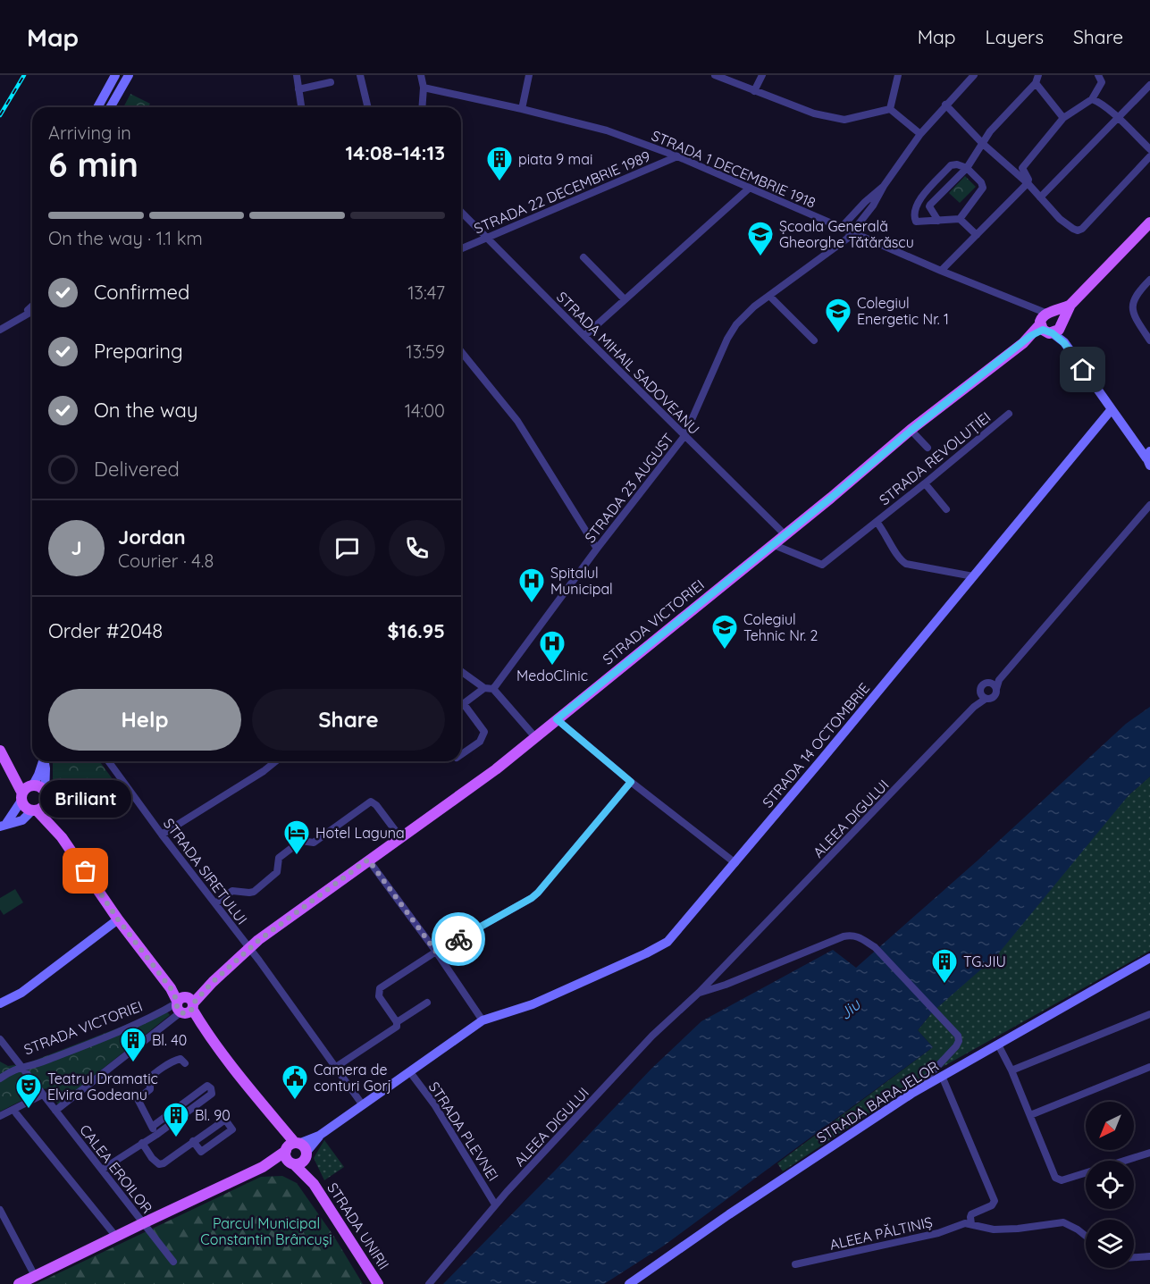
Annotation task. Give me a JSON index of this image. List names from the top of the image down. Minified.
{"streets":{"main road":["STRADA VICTORIEI","STRADA UNIRII"],"street":["STRADA 1 DECEMBRIE 1918","STRADA 22 DECEMBRIE 1989","STRADA MIHAIL SADOVEANU","STRADA REVOLUȚIEI","STRADA 23 AUGUST","STRADA 14 OCTOMBRIE","ALEEA DIGULUI","STRADA SIRETULUI","STRADA BARAJELOR","STRADA PLEVNEI","CALEA EROILOR","ALEEA PĂLTINIȘ"]},"crossings":[["STRADA 1 DECEMBRIE 1918","STRADA 22 DECEMBRIE 1989"],["STRADA 1 DECEMBRIE 1918","STRADA 23 AUGUST"],["STRADA 1 DECEMBRIE 1918","STRADA VICTORIEI"],["STRADA 22 DECEMBRIE 1989","STRADA MIHAIL SADOVEANU"],["STRADA MIHAIL SADOVEANU","STRADA 23 AUGUST"],["STRADA MIHAIL SADOVEANU","STRADA VICTORIEI"],["STRADA REVOLUȚIEI","STRADA VICTORIEI"],["STRADA REVOLUȚIEI","STRADA 14 OCTOMBRIE"],["STRADA VICTORIEI","STRADA SIRETULUI"],["STRADA VICTORIEI","CALEA EROILOR"],["STRADA VICTORIEI","STRADA UNIRII"],["STRADA 14 OCTOMBRIE","STRADA SIRETULUI"],["STRADA 14 OCTOMBRIE","STRADA PLEVNEI"],["ALEEA DIGULUI","STRADA BARAJELOR"],["ALEEA DIGULUI","STRADA PLEVNEI"]],"water":["Jiu"],"parks":["Parcul Municipal Constantin Brâncuși"],"places":{"building":["piata 9 mai","TG.JIU","Bl. 40","Bl. 90"],"school or university":["Școala Generală Gheorghe Tătărăscu","Colegiul Energetic Nr. 1","Colegiul Tehnic Nr. 2"],"hospital":["Spitalul Municipal","MedoClinic"],"hotel":["Hotel Laguna"],"other":["Briliant"],"public building":["Camera de conturi Gorj"],"theatre":["Teatrul Dramatic Elvira Godeanu"]},"north":"bottom left","page":{"header":"Map","nav":["Map","Layers","Share"],"heading":["6 min","Arriving in","14:08–14:13"],"panel":["Jordan","Courier · 4.8","Order #2048","$16.95"],"bar":"On the way · 1.1 km","list":[["Confirmed","13:47"],["Preparing","13:59"],["On the way","14:00"],"Delivered"],"round":"J","buttons":["Help","Share"],"bubble":"Briliant"}}
